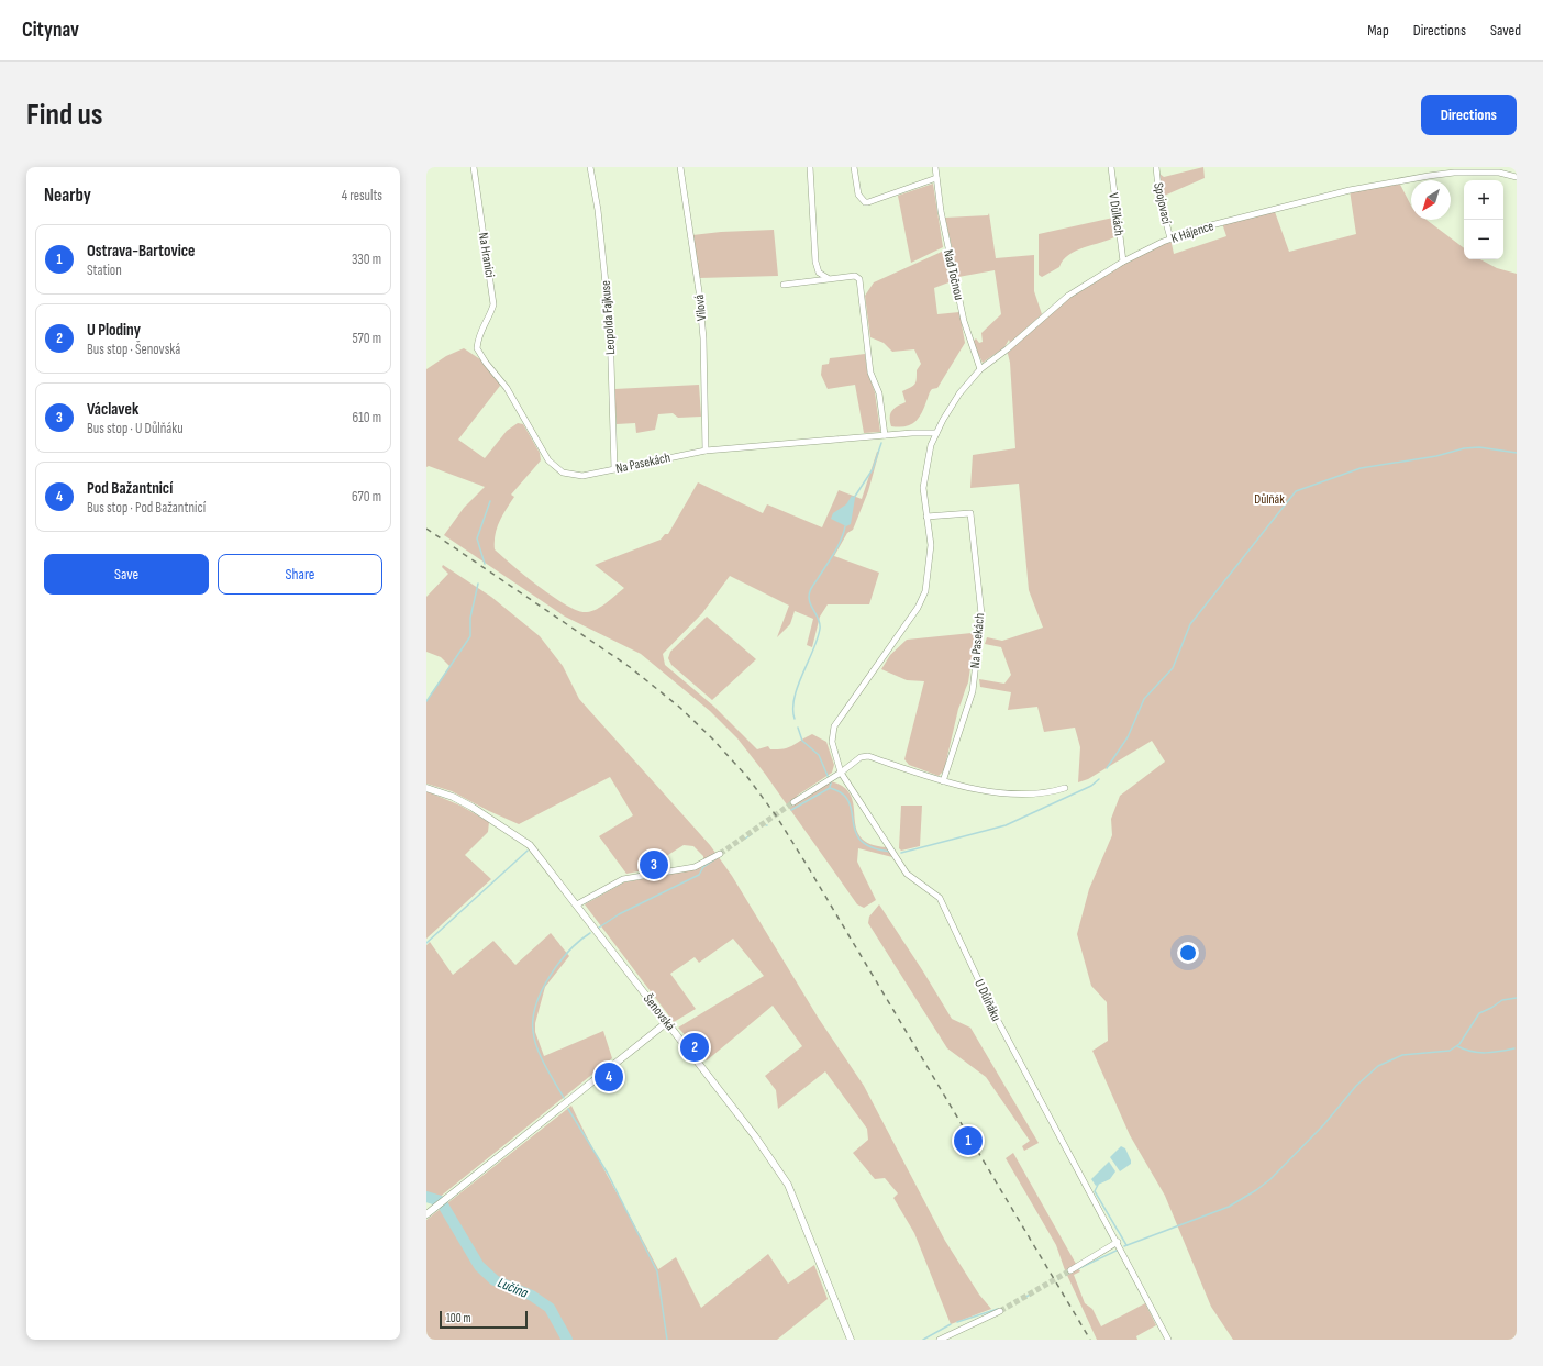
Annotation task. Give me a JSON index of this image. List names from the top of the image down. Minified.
{"streets":{"street":["Spojovací","V Důlkách","K Hájence","Na Hranici","Nad Točnou","Vilová","Leopolda Fajkuse","Na Pasekách","U Důlňáku","Šenovská"]},"crossings":[["Spojovací","K Hájence"],["V Důlkách","K Hájence"],["K Hájence","Nad Točnou"],["K Hájence","Na Pasekách"],["Na Hranici","Na Pasekách"],["Vilová","Na Pasekách"],["Leopolda Fajkuse","Na Pasekách"]],"water":["Lučina"],"parks":["Důlňák"],"scale_bar":"100 m","north":"bottom left","page":{"header":"Citynav","nav":["Map","Directions","Saved"],"buttons":["Directions",["Save","Share"]],"title":"Find us","heading":["Nearby","4 results"],"map_buttons":["+","−"],"list":[{"mark":"1","name":"Ostrava-Bartovice","note":"Station","value":"330 m"},{"mark":"2","name":"U Plodiny","note":"Bus stop · Šenovská","value":"570 m"},{"mark":"3","name":"Václavek","note":"Bus stop · U Důlňáku","value":"610 m"},{"mark":"4","name":"Pod Bažantnicí","note":"Bus stop · Pod Bažantnicí","value":"670 m"}],"pins":["3","2","4","1"],"scale":"100 m"}}
